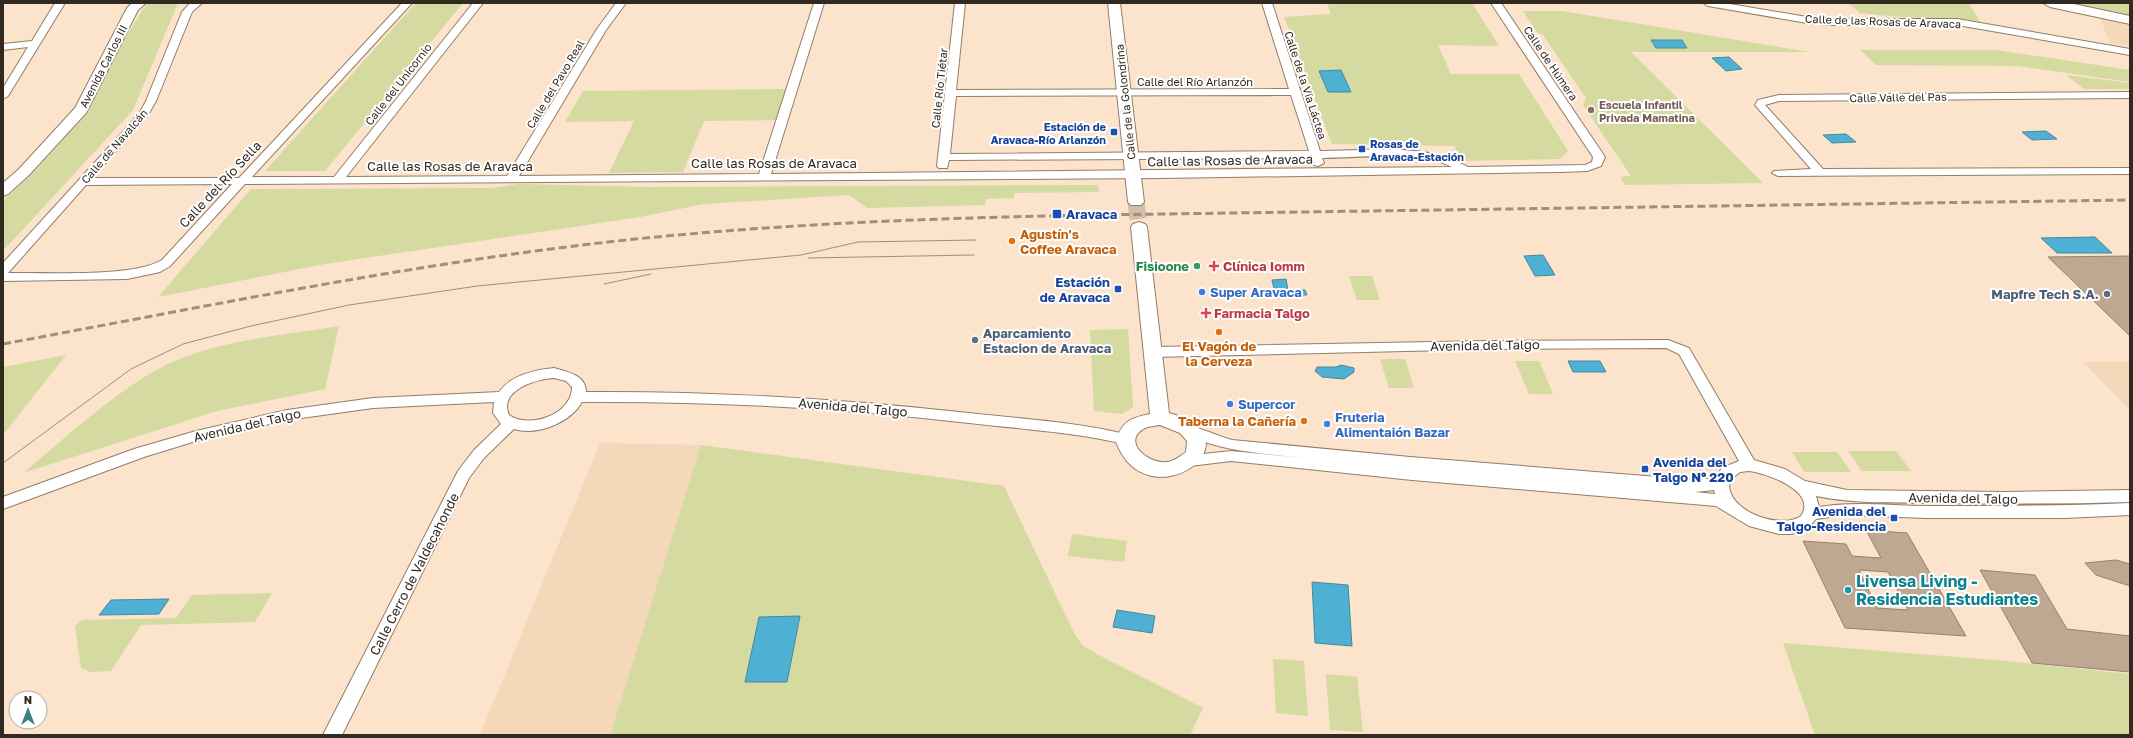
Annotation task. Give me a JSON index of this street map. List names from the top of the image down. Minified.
{"streets":{"street":["Calle de las Rosas de Aravaca","Calle de Húmera","Avenida Carlos III","Calle del Río Arlanzón","Calle del Unicornio","Calle del Pavo Real","Calle de la Vía Láctea","Calle Río Tiétar","Calle Valle del Pas","Calle de la Golondrina","Calle de Navalcán","Calle las Rosas de Aravaca","Calle del Río Sella","Avenida del Talgo","Calle Cerro de Valdecahonde"]},"crossings":[["Calle de Húmera","Calle las Rosas de Aravaca"],["Calle del Río Arlanzón","Calle de la Vía Láctea"],["Calle del Río Arlanzón","Calle Río Tiétar"],["Calle del Río Arlanzón","Calle de la Golondrina"],["Calle del Unicornio","Calle las Rosas de Aravaca"],["Calle del Pavo Real","Calle las Rosas de Aravaca"],["Calle de la Vía Láctea","Calle las Rosas de Aravaca"],["Calle Río Tiétar","Calle las Rosas de Aravaca"],["Calle de la Golondrina","Calle las Rosas de Aravaca"],["Calle de Navalcán","Calle las Rosas de Aravaca"],["Calle las Rosas de Aravaca","Calle del Río Sella"],["Avenida del Talgo","Calle Cerro de Valdecahonde"]],"places":{"other":["Escuela Infantil Privada Mamatina","Agustín's Coffee Aravaca","Fisioone","Super Aravaca","Mapfre Tech S.A.","El Vagón de la Cerveza","Aparcamiento Estacion de Aravaca","Supercor","Taberna la Cañería","Fruteria Alimentaión Bazar","Livensa Living - Residencia Estudiantes"],"transit":["Estación de Aravaca-Río Arlanzón","Rosas de Aravaca-Estación","Aravaca","Estación de Aravaca","Avenida del Talgo Nº 220","Avenida del Talgo-Residencia"],"health":["Clínica Iomm","Farmacia Talgo"]},"north":"top"}
